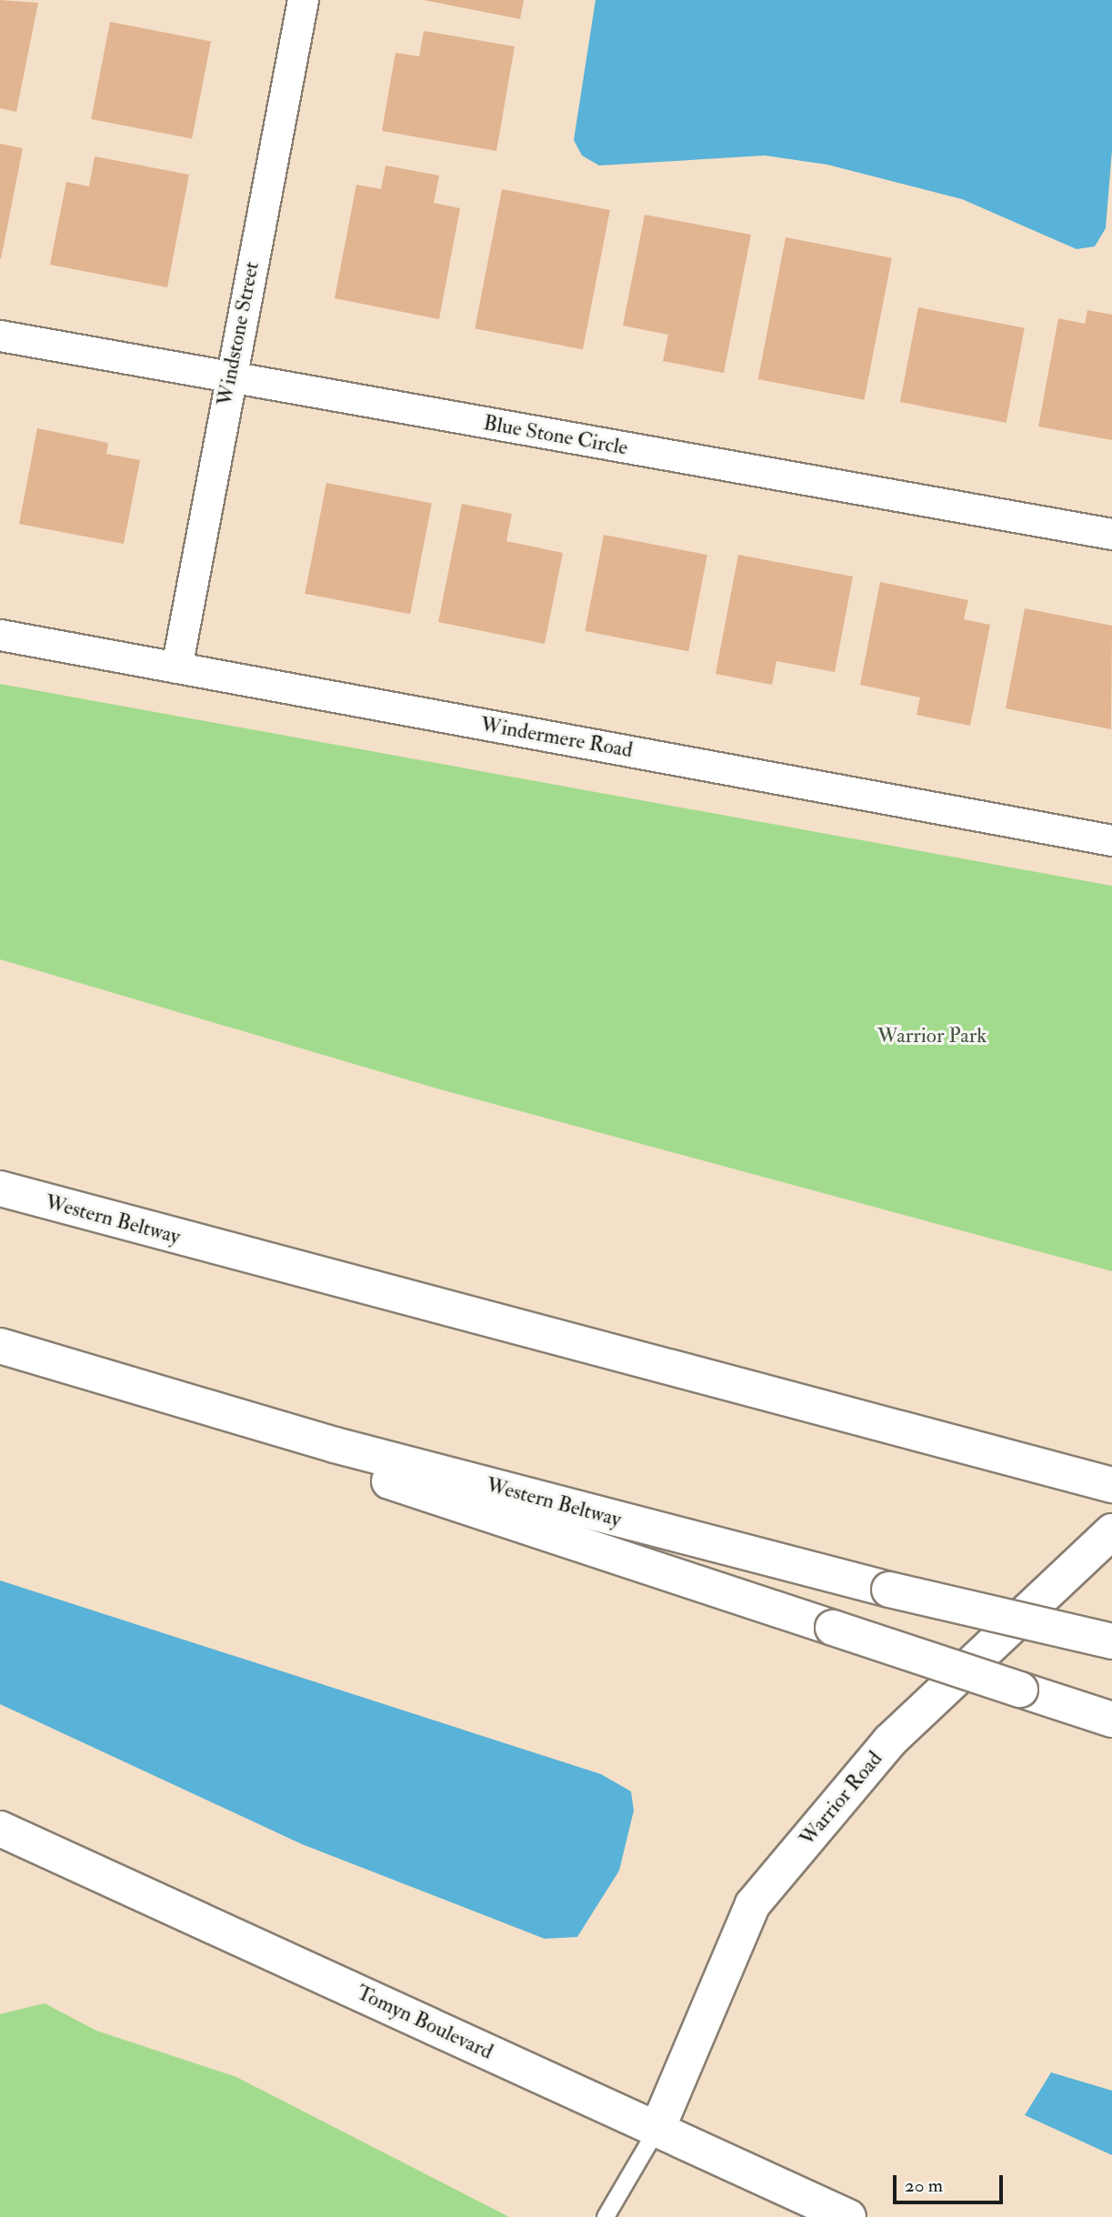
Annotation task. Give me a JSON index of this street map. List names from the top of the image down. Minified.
{"streets":{"main road":["Western Beltway","Warrior Road","Tomyn Boulevard"],"street":["Windstone Street","Blue Stone Circle","Windermere Road"]},"crossings":[["Windstone Street","Blue Stone Circle"],["Windstone Street","Windermere Road"],["Warrior Road","Tomyn Boulevard"]],"parks":["Warrior Park"],"scale_bar":"20 m"}
